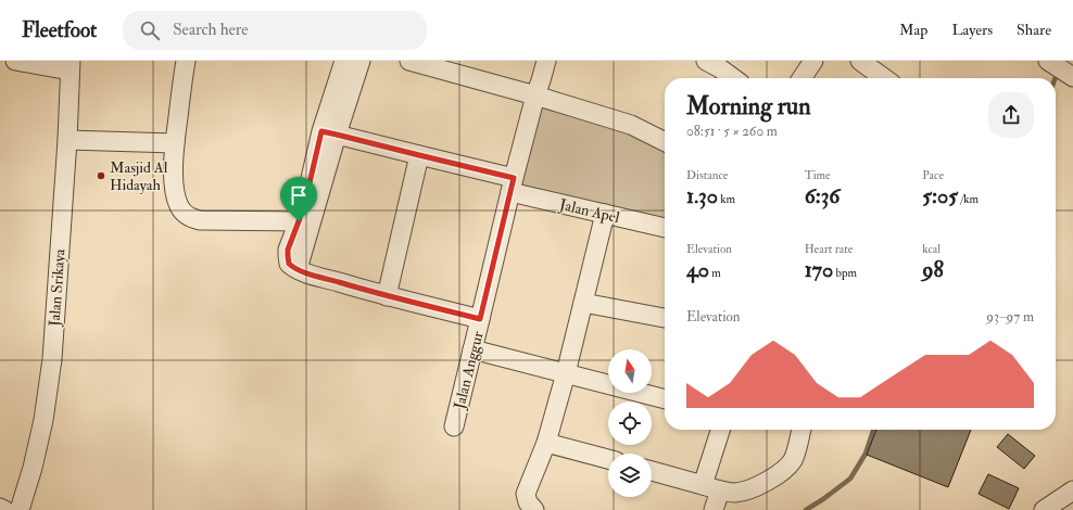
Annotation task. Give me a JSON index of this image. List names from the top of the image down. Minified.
{"streets":{"street":["Jalan Apel","Jalan Srikaya","Jalan Anggur"]},"crossings":[["Jalan Apel","Jalan Anggur"]],"places":["Masjid Al Hidayah"],"north":"top","page":{"header":"Fleetfoot","search":"Search here","nav":["Map","Layers","Share"],"heading":["Morning run","08:51 · 5 × 260 m"],"stats":[["Distance","1.30 km"],["Time","6:36"],["Pace","5:05 /km"],["Elevation","40 m"],["Heart rate","170 bpm"],["kcal","98"]],"chart":["Elevation","93–97 m"]}}
